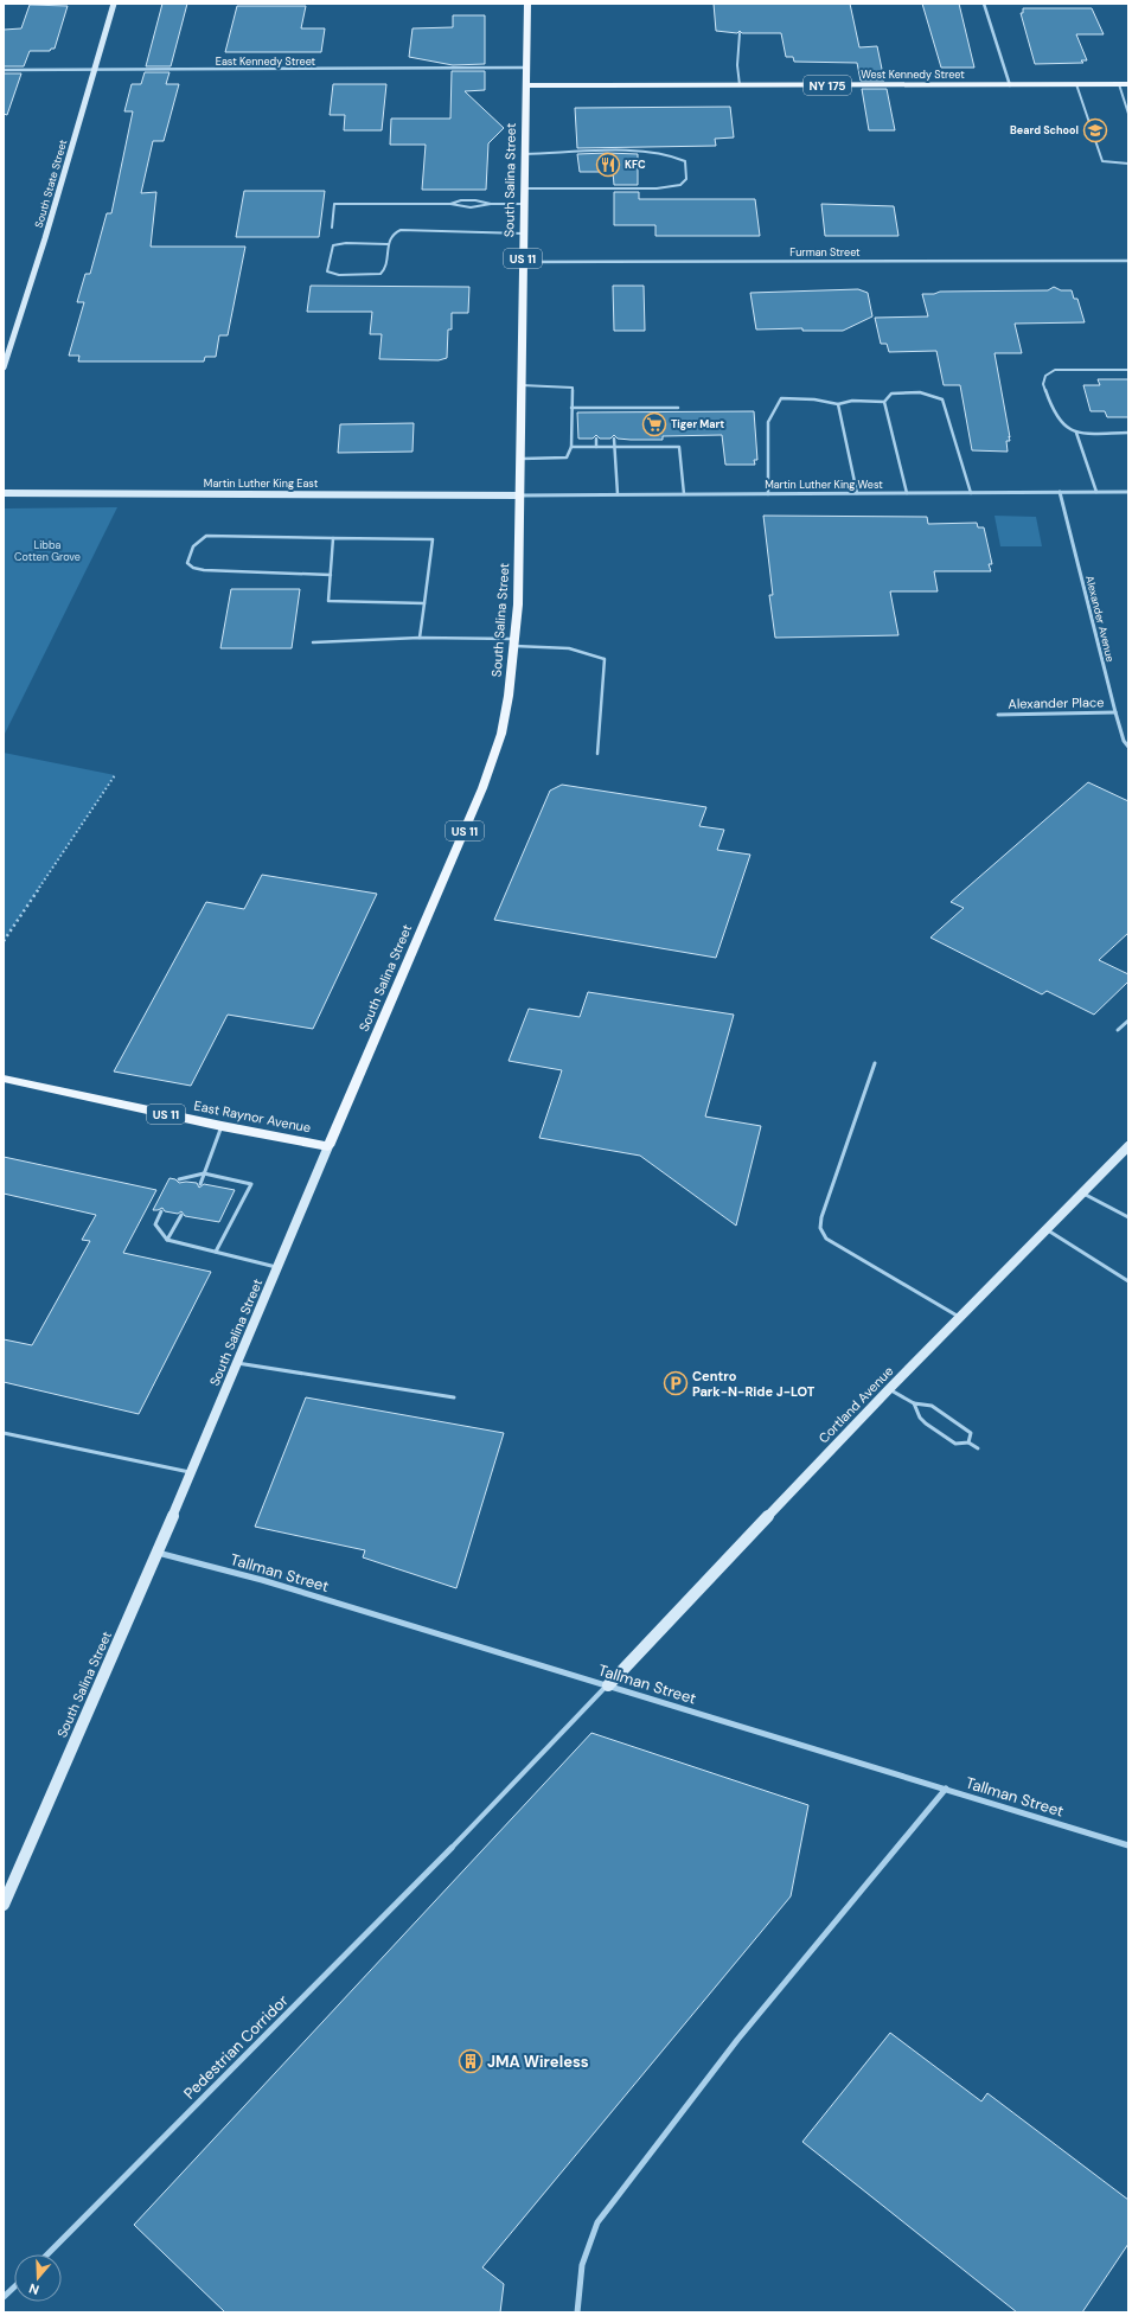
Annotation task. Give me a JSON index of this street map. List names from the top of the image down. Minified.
{"streets":{"main road":["West Kennedy Street","NY 175","South Salina Street","US 11","East Raynor Avenue"],"street":["East Kennedy Street","South State Street","Furman Street","Martin Luther King East","Martin Luther King West","Alexander Avenue","Alexander Place","Cortland Avenue","Tallman Street","Pedestrian Corridor"]},"crossings":[["East Kennedy Street","South Salina Street"],["East Kennedy Street","South State Street"],["West Kennedy Street","South Salina Street"],["South Salina Street","Furman Street"],["South Salina Street","Martin Luther King East"],["South Salina Street","Martin Luther King West"],["South Salina Street","East Raynor Avenue"],["South Salina Street","Tallman Street"],["Martin Luther King East","Martin Luther King West"],["Martin Luther King West","Alexander Avenue"],["Alexander Avenue","Alexander Place"],["Cortland Avenue","Tallman Street"]],"parks":["Libba Cotten Grove"],"places":{"school or university":["Beard School"],"restaurant":["KFC"],"supermarket":["Tiger Mart"],"parking":["Centro Park-N-Ride J-LOT"],"building":["JMA Wireless"]},"north":"bottom"}
